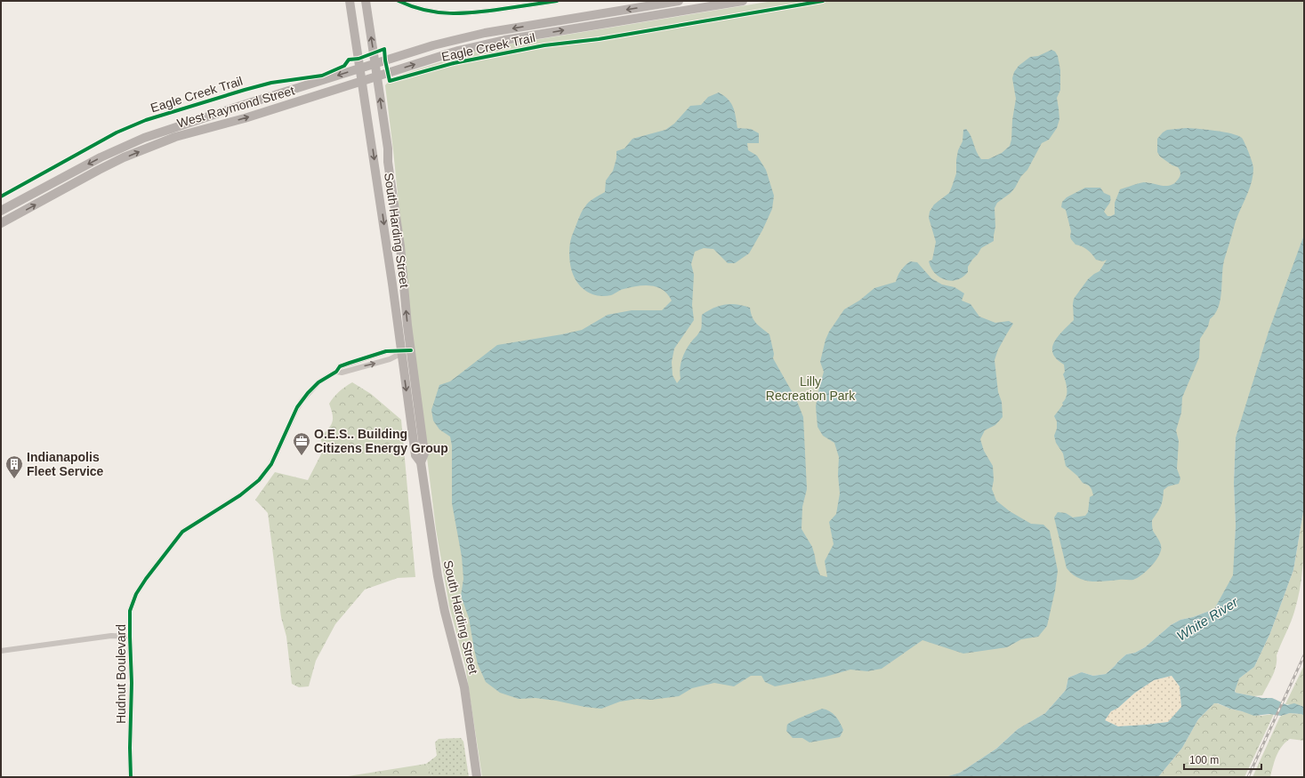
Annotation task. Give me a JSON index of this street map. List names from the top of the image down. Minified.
{"streets":{"main road":["West Raymond Street","South Harding Street"],"street":["Hudnut Boulevard"],"cycle path":["Eagle Creek Trail"]},"crossings":[["West Raymond Street","South Harding Street"],["South Harding Street","Hudnut Boulevard"]],"water":["White River"],"parks":["Lilly Recreation Park"],"places":{"office":["O.E.S.. Building Citizens Energy Group"],"building":["Indianapolis Fleet Service"]},"scale_bar":"100 m"}
